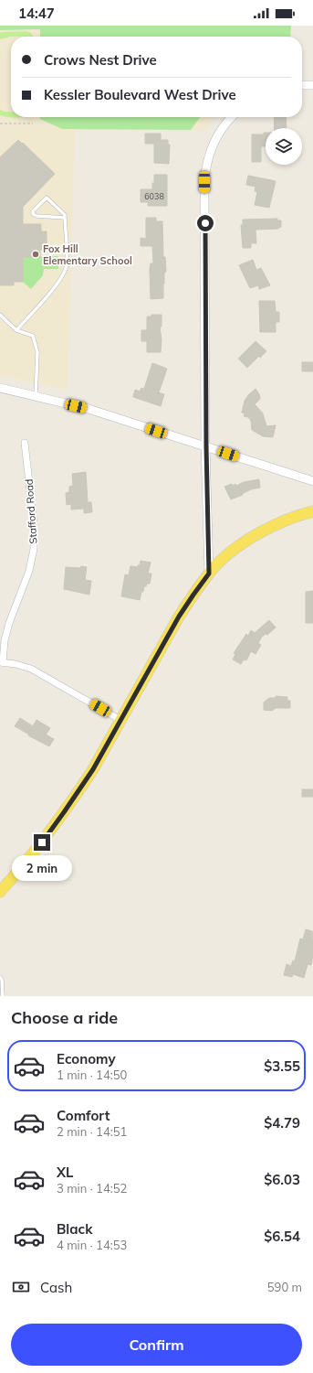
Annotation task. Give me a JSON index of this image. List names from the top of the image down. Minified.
{"streets":{"street":["Stafford Road"]},"places":["Fox Hill Elementary School"],"house_numbers":["6038"],"page":{"status":"14:47","banner":["Crows Nest Drive","Kessler Boulevard West Drive"],"bubble":"2 min","heading":"Choose a ride","list":[{"name":"Economy","note":"1 min · 14:50","value":"$3.55"},{"name":"Comfort","note":"2 min · 14:51","value":"$4.79"},{"name":"XL","note":"3 min · 14:52","value":"$6.03"},{"name":"Black","note":"4 min · 14:53","value":"$6.54"}],"pay":["Cash","590 m"],"buttons":"Confirm"}}
